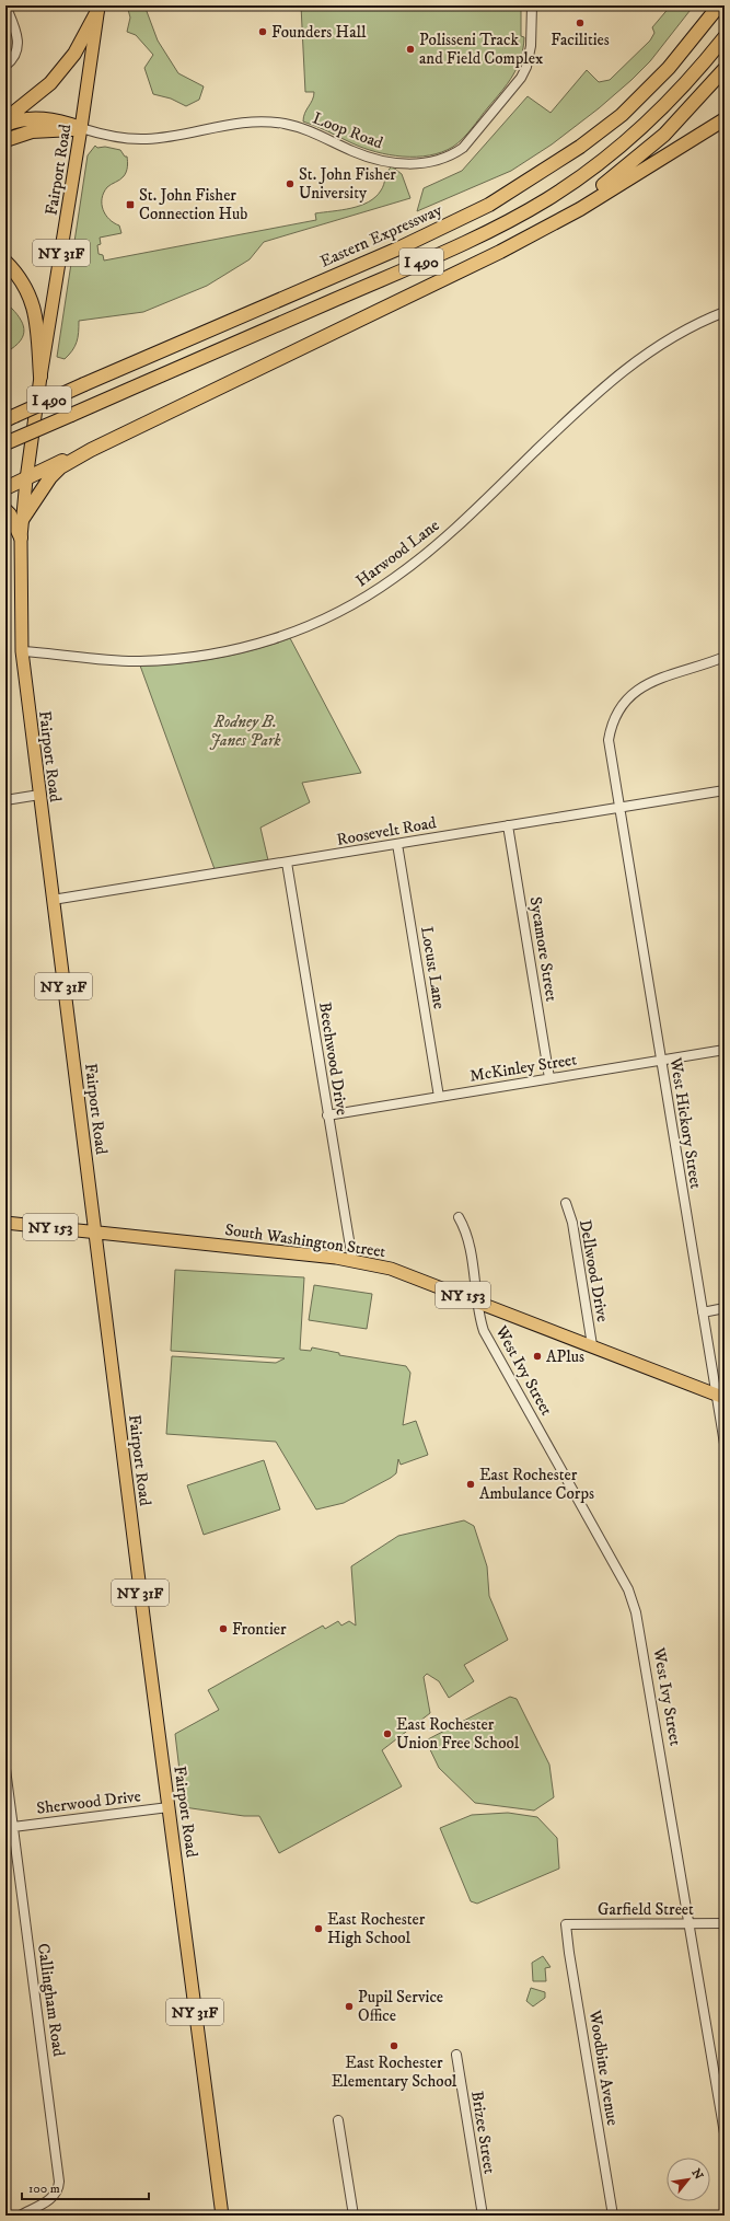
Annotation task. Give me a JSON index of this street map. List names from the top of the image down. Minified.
{"streets":{"highway":["Eastern Expressway","I 490"],"main road":["Fairport Road","NY 31F","NY 153","South Washington Street"],"street":["Loop Road","Harwood Lane","Roosevelt Road","Sycamore Street","Locust Lane","Beechwood Drive","McKinley Street","West Hickory Street","Dellwood Drive","West Ivy Street","Sherwood Drive","Garfield Street","Callingham Road","Woodbine Avenue","Brizee Street"]},"crossings":[["Loop Road","Fairport Road"],["Fairport Road","Harwood Lane"],["Fairport Road","Roosevelt Road"],["Fairport Road","NY 153"],["Fairport Road","South Washington Street"],["Fairport Road","Sherwood Drive"],["Roosevelt Road","Sycamore Street"],["Roosevelt Road","Locust Lane"],["Roosevelt Road","Beechwood Drive"],["Roosevelt Road","West Hickory Street"],["Sycamore Street","McKinley Street"],["Locust Lane","McKinley Street"],["Beechwood Drive","McKinley Street"],["Beechwood Drive","South Washington Street"],["McKinley Street","West Hickory Street"],["West Hickory Street","South Washington Street"],["NY 153","South Washington Street"],["South Washington Street","Dellwood Drive"],["South Washington Street","West Ivy Street"],["West Ivy Street","Garfield Street"],["Sherwood Drive","Callingham Road"],["Garfield Street","Woodbine Avenue"]],"parks":["Rodney B. Janes Park"],"places":{"other":["Facilities","Founders Hall","Polisseni Track and Field Complex","St. John Fisher University","APlus","East Rochester Ambulance Corps","Frontier","East Rochester Union Free School","East Rochester High School","Pupil Service Office","East Rochester Elementary School"],"transit":["St. John Fisher Connection Hub"]},"scale_bar":"100 m","north":"top right"}
